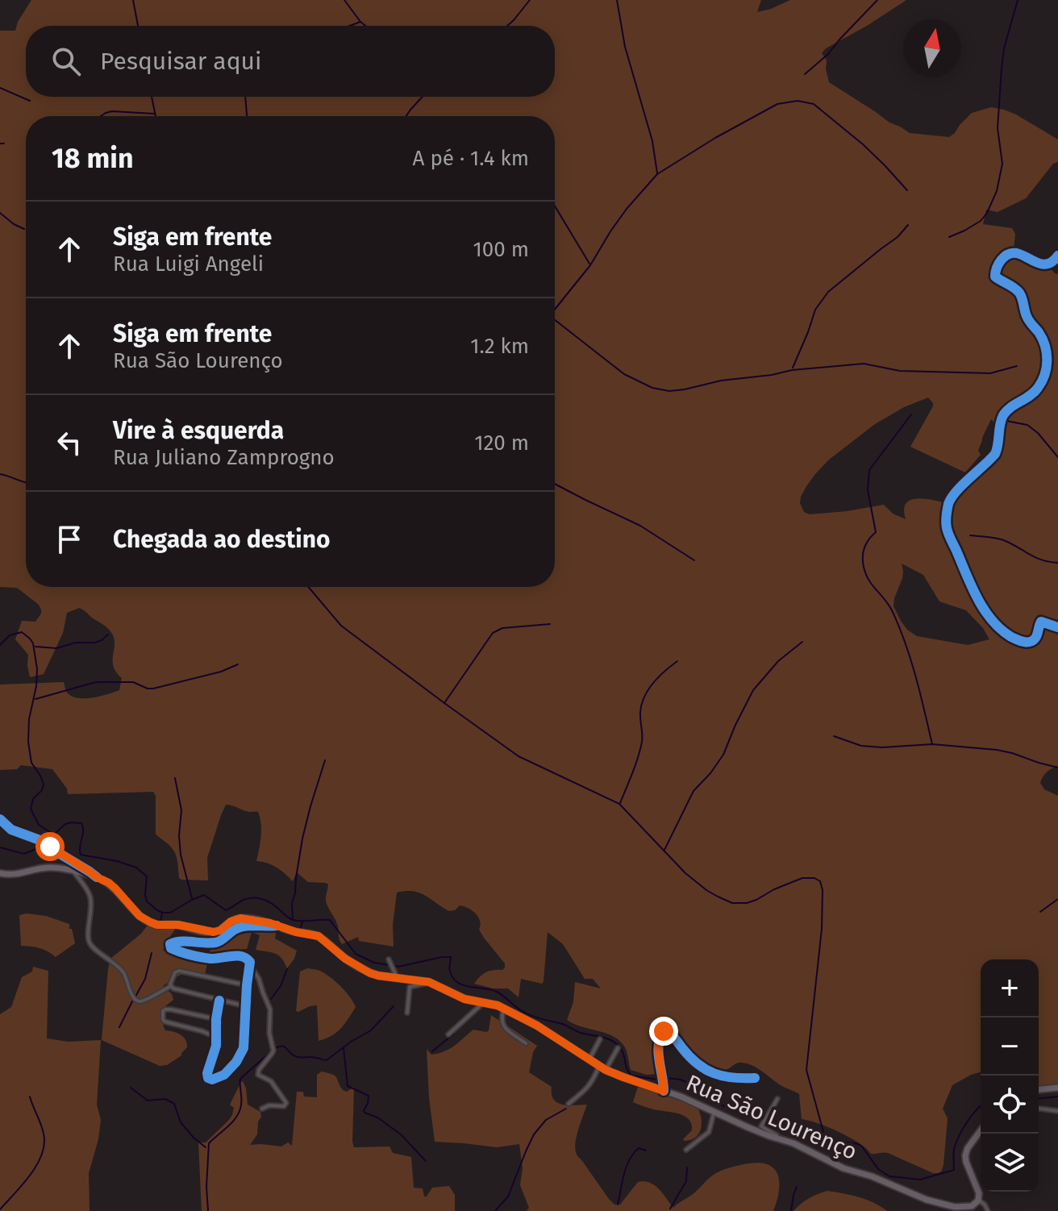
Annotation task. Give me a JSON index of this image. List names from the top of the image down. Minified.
{"streets":{"main road":["Rua São Lourenço"]},"north":"top","page":{"search":"Pesquisar aqui","heading":["18 min","A pé · 1.4 km"],"list":[["Siga em frente","Rua Luigi Angeli","100 m"],["Siga em frente","Rua São Lourenço","1.2 km"],["Vire à esquerda","Rua Juliano Zamprogno","120 m"],"Chegada ao destino"],"map_buttons":["+","−"]}}
